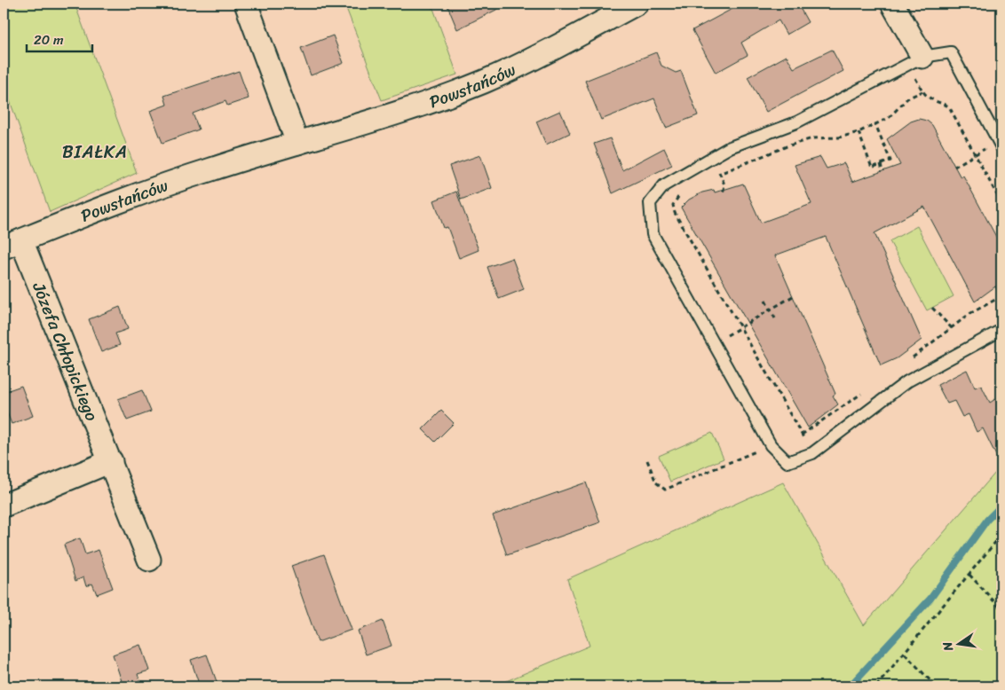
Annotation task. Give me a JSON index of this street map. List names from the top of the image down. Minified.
{"streets":{"street":["Powstańców","Józefa Chłopickiego"]},"crossings":[["Powstańców","Józefa Chłopickiego"]],"districts":["BIAŁKA"],"scale_bar":"20 m","north":"left"}
